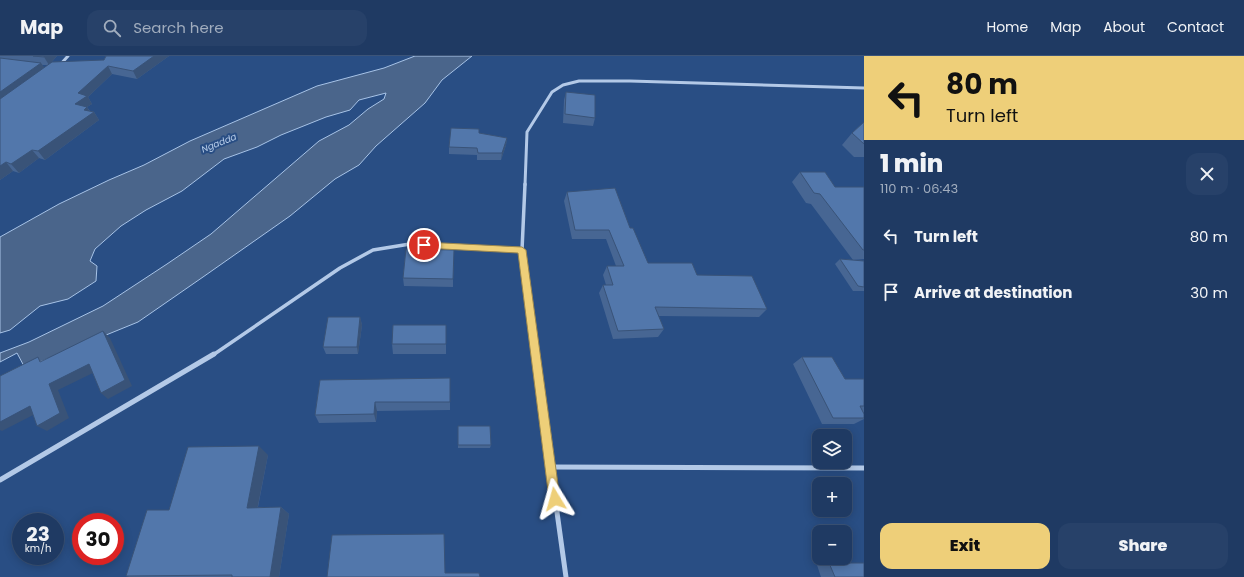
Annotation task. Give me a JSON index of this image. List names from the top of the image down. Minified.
{"water":["Ngadda"],"page":{"header":"Map","search":"Search here","nav":["Home","Map","About","Contact"],"turn":["80 m","Turn left"],"heading":["1 min","110 m · 06:43"],"list":[{"name":"Turn left","value":"80 m"},{"name":"Arrive at destination","value":"30 m"}],"map_buttons":["+","−"],"speed":"23 km/h","limit":"30","buttons":["Exit","Share"]}}
